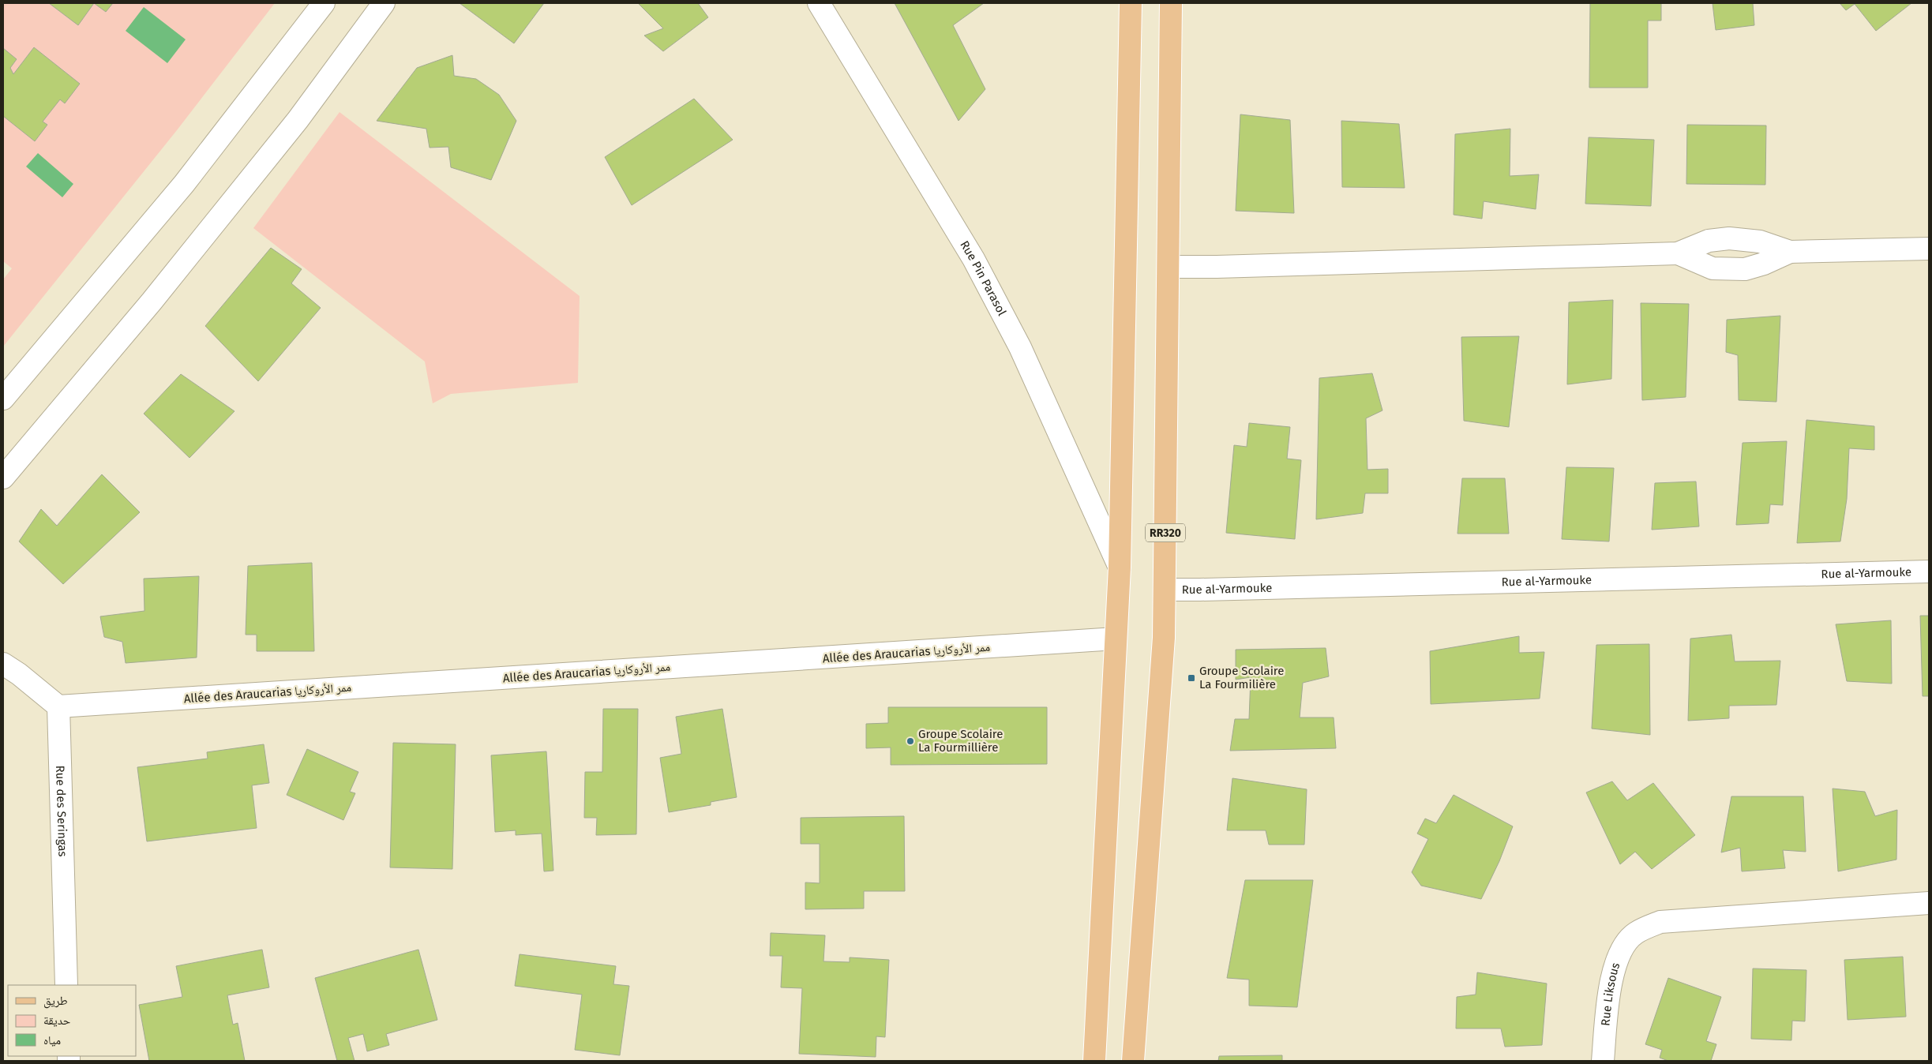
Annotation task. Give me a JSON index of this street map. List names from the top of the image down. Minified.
{"streets":{"main road":["RR320"],"street":["Rue Pin Parasol","Rue al-Yarmouke","Allée des Araucarias ممر الأروكاريا","Rue des Seringas","Rue Liksous"]},"crossings":[["RR320","Rue al-Yarmouke"],["Allée des Araucarias ممر الأروكاريا","Rue des Seringas"]],"places":{"transit":["Groupe Scolaire La Fourmilière"],"other":["Groupe Scolaire La Fourmillière"]},"legend":["طريق","حديقة","مياه"]}
